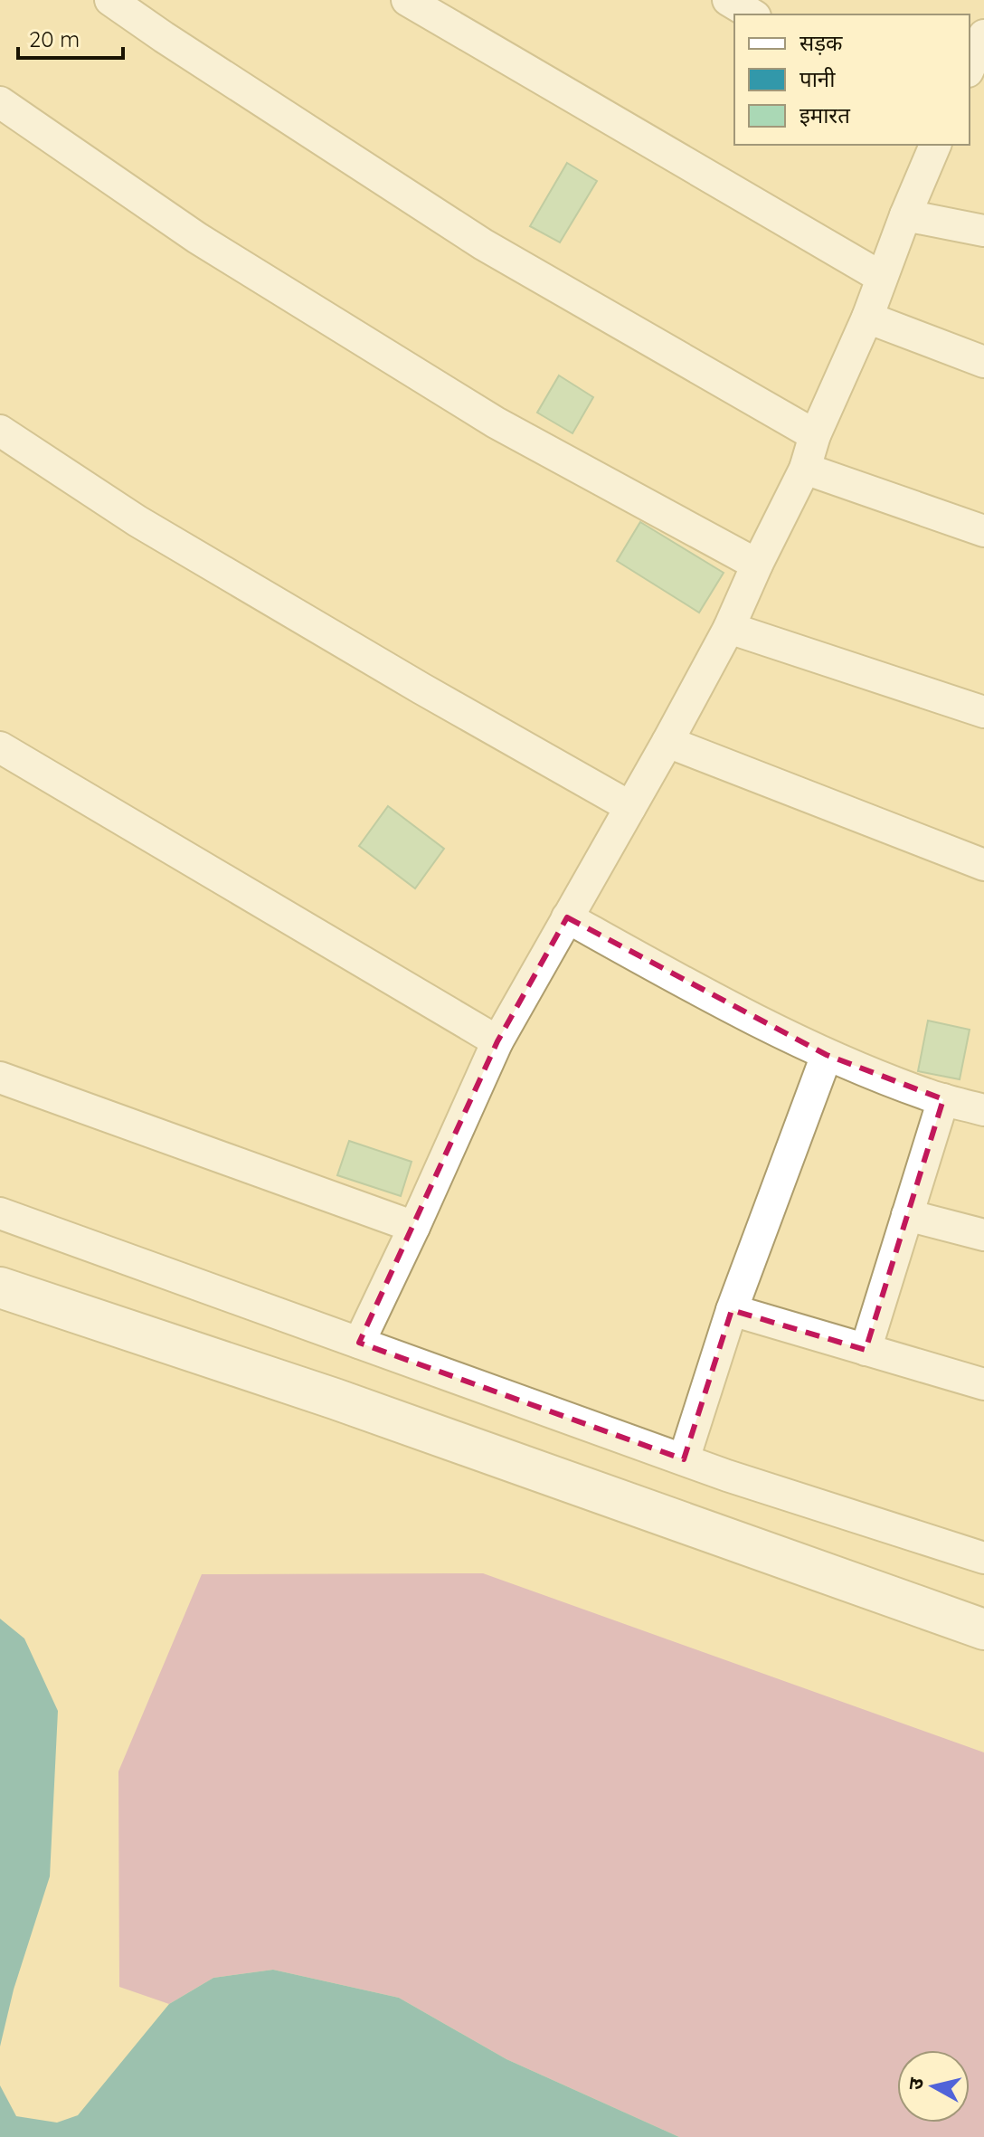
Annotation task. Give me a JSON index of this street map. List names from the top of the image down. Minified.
{"legend":["सड़क","पानी","इमारत"],"scale_bar":"20 m","north":"left"}
